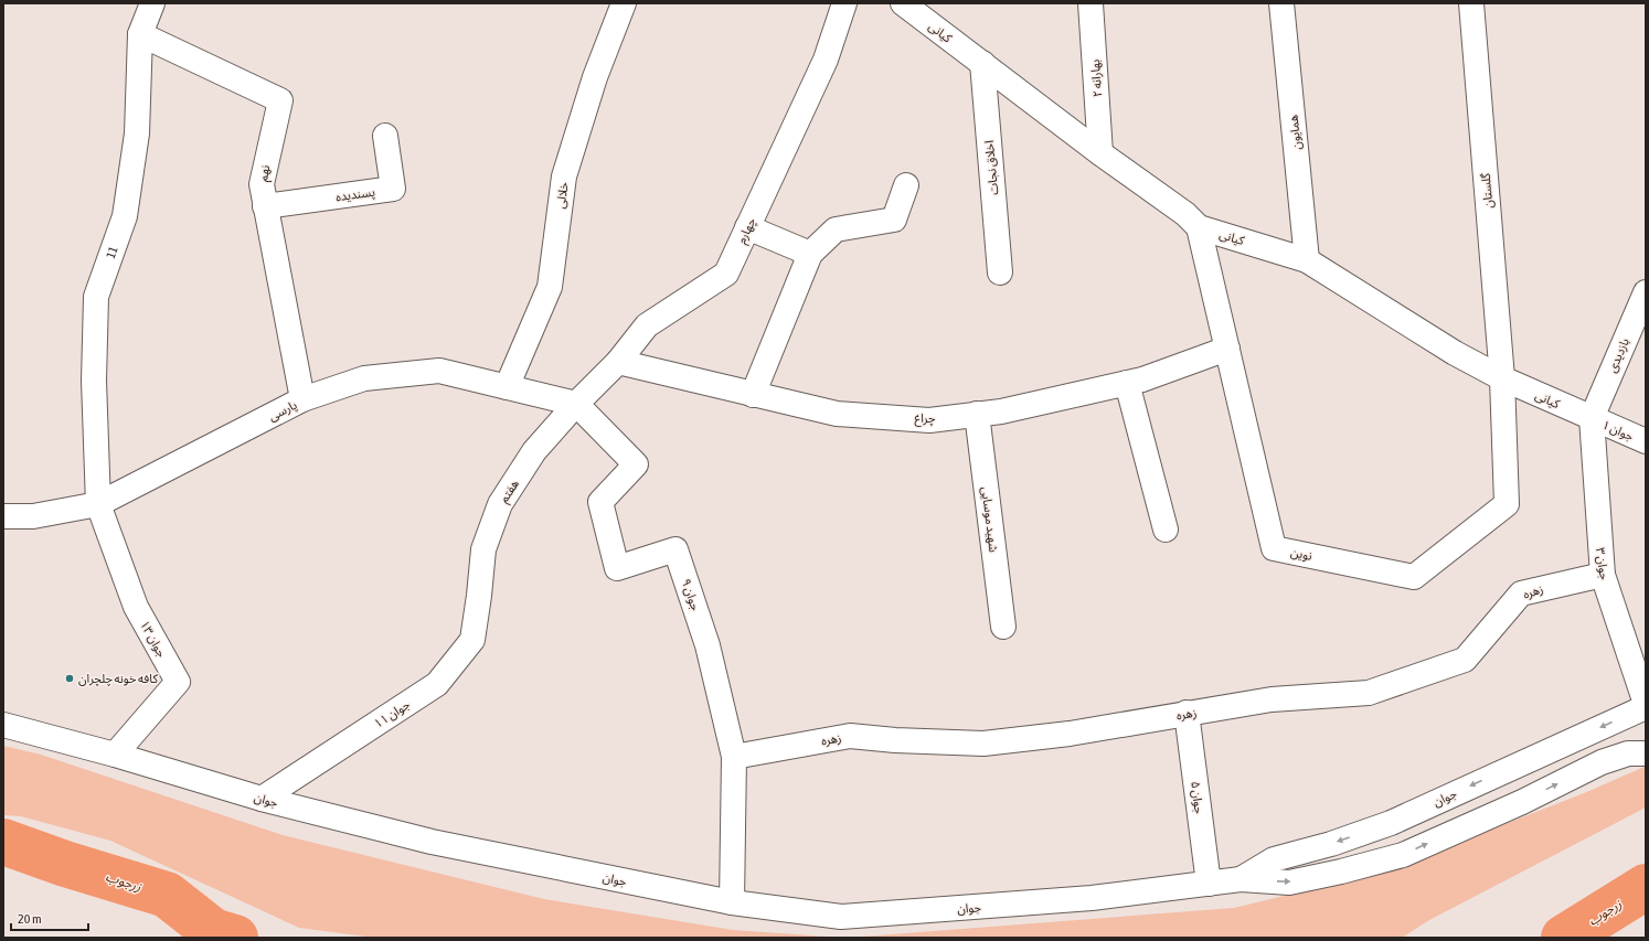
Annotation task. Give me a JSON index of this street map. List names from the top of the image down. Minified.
{"streets":{"street":["کیانی","بهارانه ۲","همایون","اخلاق نجات","نهم","گلستان","پسندیده","خلالی","چهارم","11","بازدیدی","پارسی","چراغ","جوان ۱","هفتم","شهید موسایی","نوین","جوان ۳","زهره","جوان ۹","جوان ۱۳","جوان ۱۱","جوان ۵","جوان"]},"crossings":[["کیانی","بهارانه ۲"],["کیانی","همایون"],["کیانی","اخلاق نجات"],["کیانی","گلستان"],["کیانی","بازدیدی"],["کیانی","جوان ۱"],["کیانی","نوین"],["کیانی","جوان ۳"],["نهم","پسندیده"],["نهم","11"],["نهم","پارسی"],["گلستان","نوین"],["خلالی","پارسی"],["چهارم","پارسی"],["چهارم","چراغ"],["چهارم","هفتم"],["چهارم","جوان ۹"],["11","پارسی"],["11","جوان ۱۳"],["بازدیدی","جوان ۱"],["بازدیدی","جوان ۳"],["پارسی","هفتم"],["پارسی","جوان ۹"],["پارسی","جوان ۱۳"],["چراغ","شهید موسایی"],["چراغ","نوین"],["جوان ۱","جوان ۳"],["هفتم","جوان ۹"],["هفتم","جوان ۱۱"],["جوان ۳","زهره"],["زهره","جوان ۹"],["زهره","جوان ۵"],["جوان ۹","جوان"],["جوان ۱۳","جوان"],["جوان ۱۱","جوان"],["جوان ۵","جوان"]],"water":["زرجوب"],"places":["کافه خونه چلچران"],"scale_bar":"20 m"}
